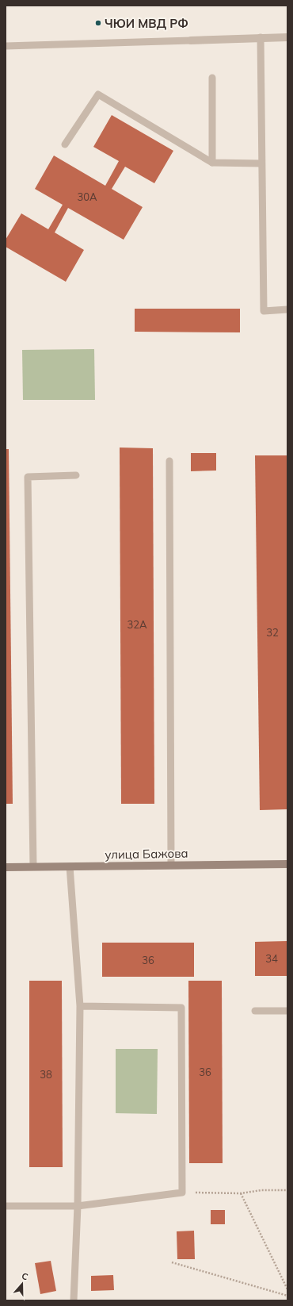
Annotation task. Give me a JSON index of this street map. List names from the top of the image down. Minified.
{"streets":{"street":["улица Бажова"]},"places":["ЧЮИ МВД РФ"],"house_numbers":["30А","32А","32","34","36","36","38"],"north":"top"}
